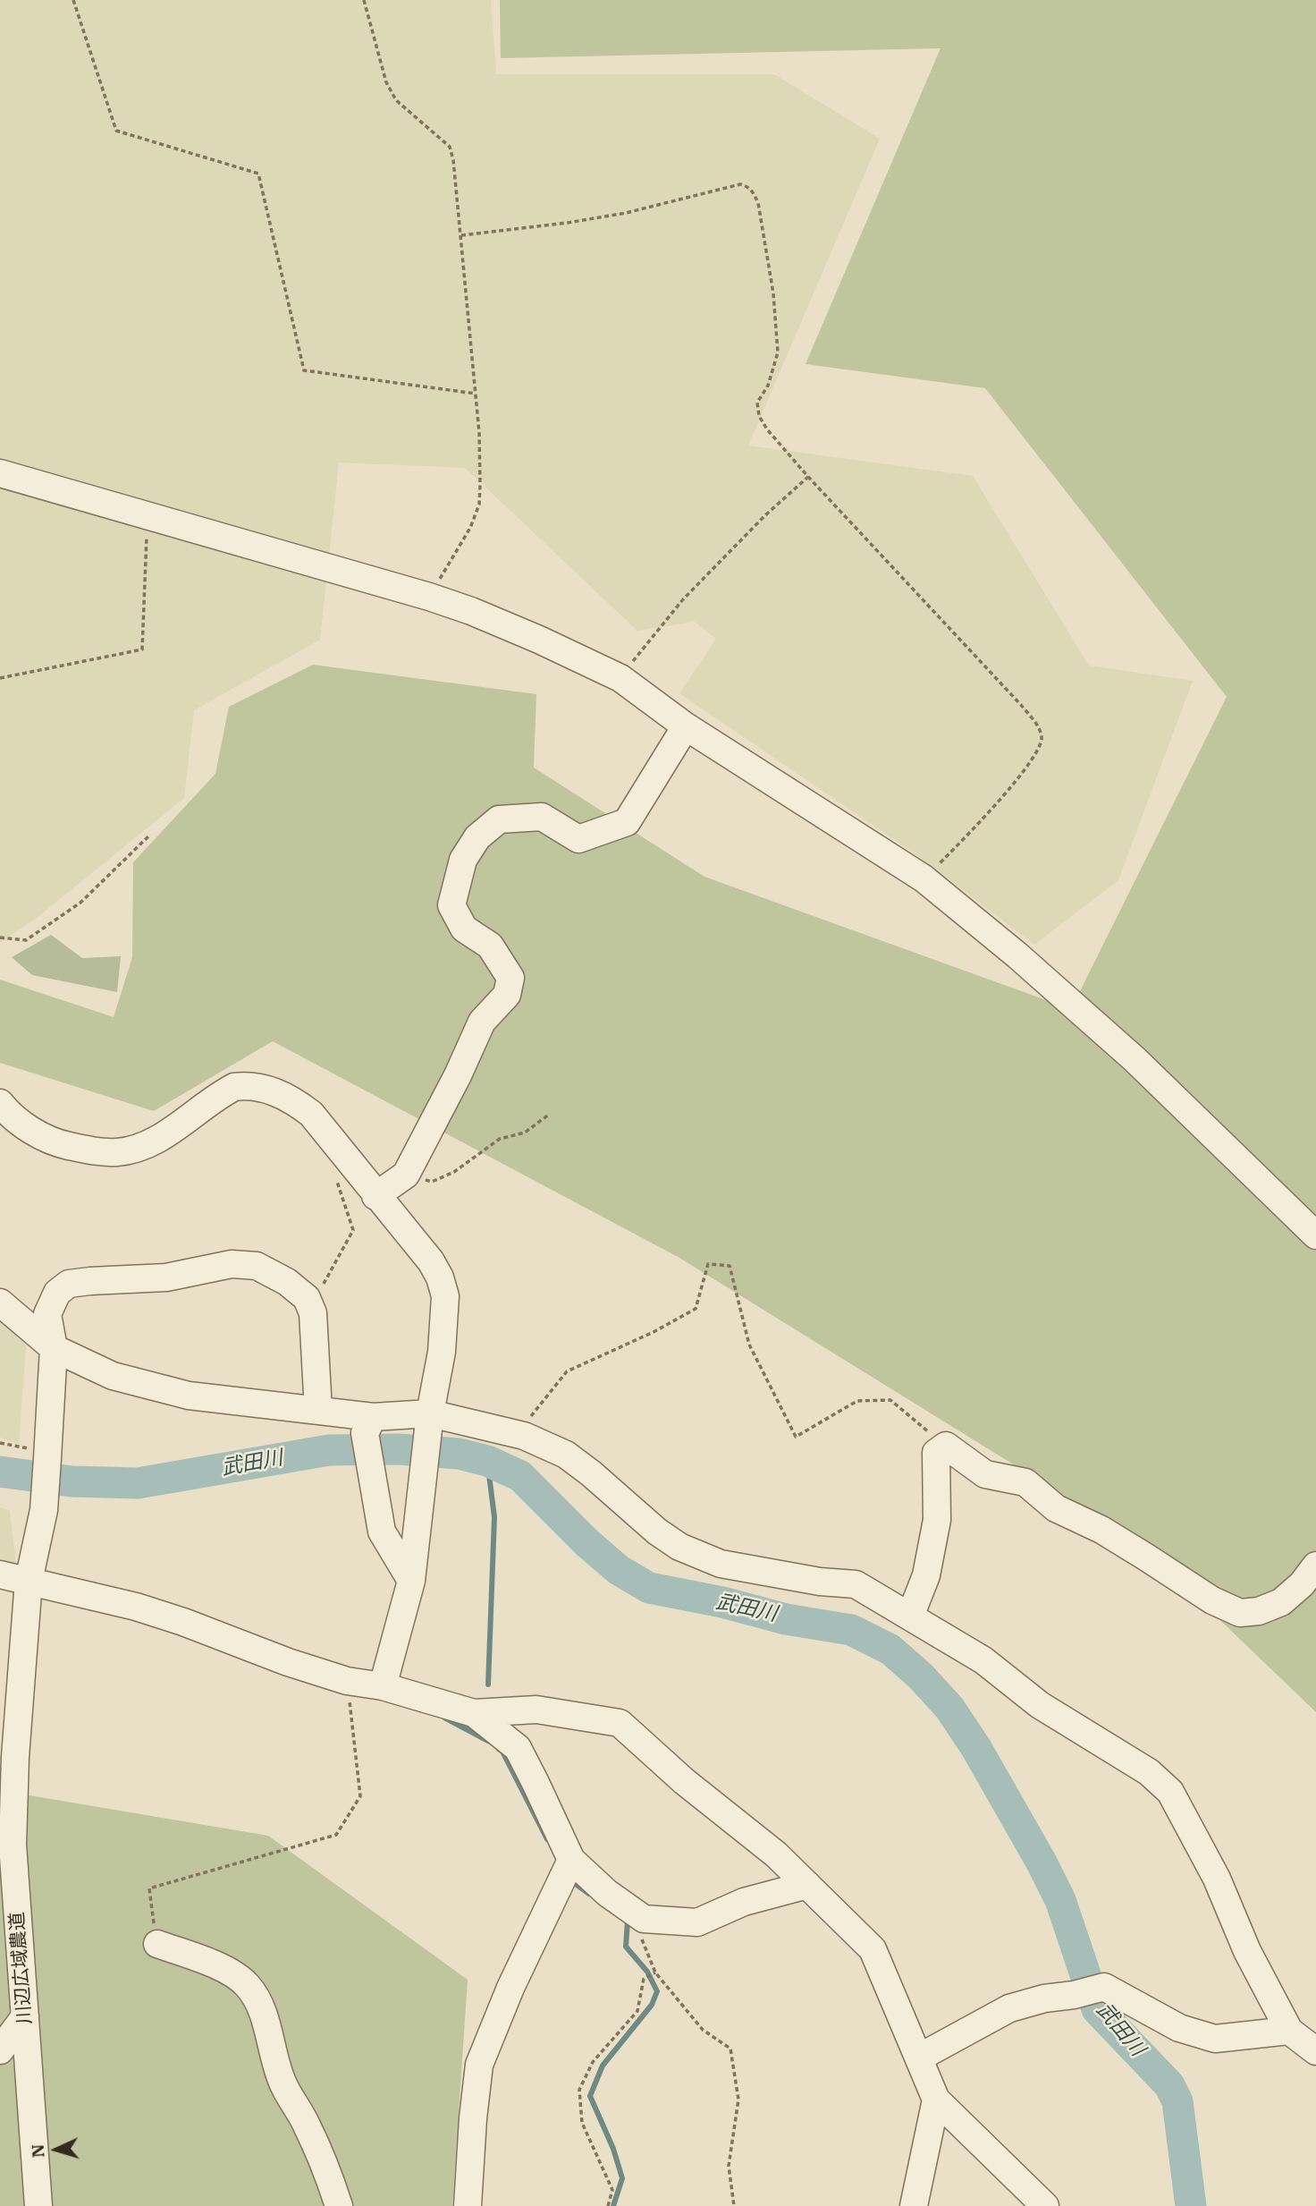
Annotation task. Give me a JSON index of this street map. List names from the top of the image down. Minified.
{"streets":{"street":["川辺広域農道"]},"water":["武田川"],"north":"left"}
